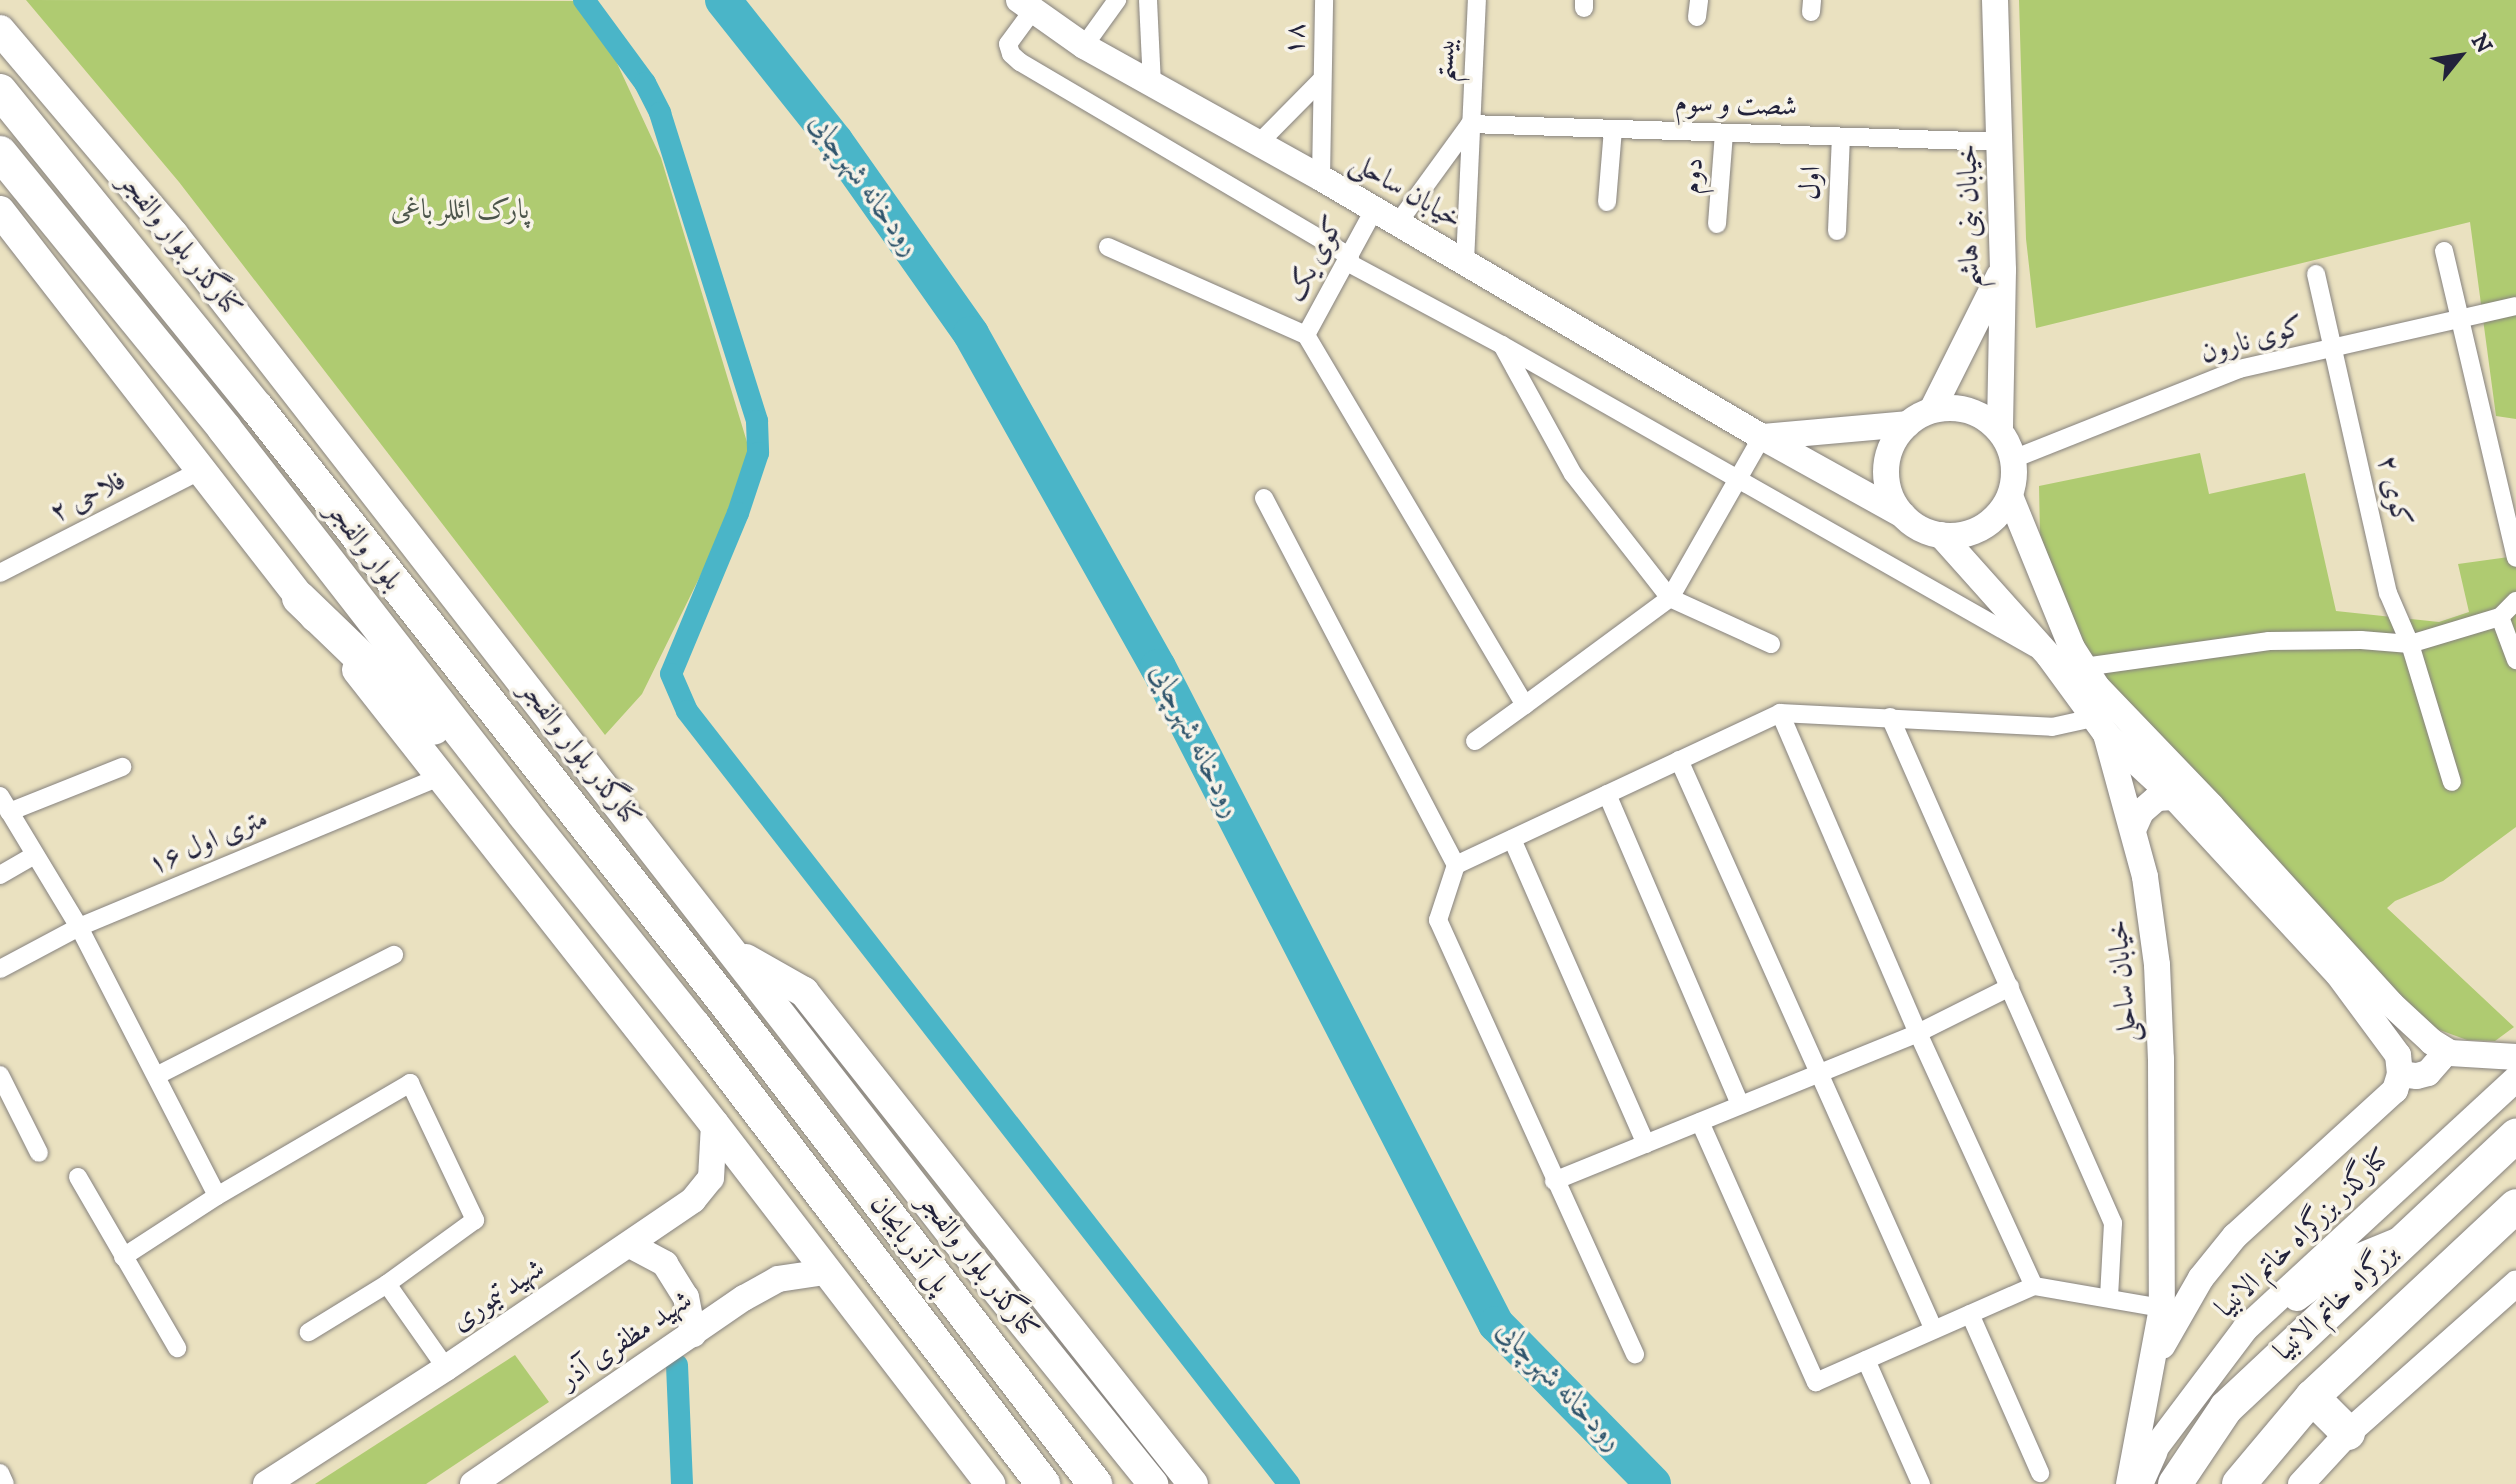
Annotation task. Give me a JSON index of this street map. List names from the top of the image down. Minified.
{"streets":{"highway":["بلوار والفجر","پل آذربایجان","بزرگراه خاتم الانبیا"],"main road":["کنارگذر بلوار والفجر"],"street":["۱۸","بیستم","شصت و سوم","دوم","اول","خیابان ساحلی","خیابان بنی هاشم","کوی یک","کوی نارون","کوی ۲","فلاحی ۲","۱۶ متری اول","کنارگذر بزرگراه خاتم الانبیا","شهید تیموری","شهید مظفری آذر"]},"crossings":[["۱۸","خیابان ساحلی"],["بیستم","شصت و سوم"],["بیستم","خیابان ساحلی"],["شصت و سوم","دوم"],["شصت و سوم","اول"],["شصت و سوم","خیابان بنی هاشم"],["خیابان ساحلی","خیابان بنی هاشم"],["خیابان ساحلی","کوی یک"],["خیابان ساحلی","کوی نارون"],["خیابان بنی هاشم","کوی نارون"],["کوی نارون","کوی ۲"],["بلوار والفجر","پل آذربایجان"]],"water":["رودخانه شهرچایی"],"parks":["پارک ائللر باغی"],"north":"top right"}
